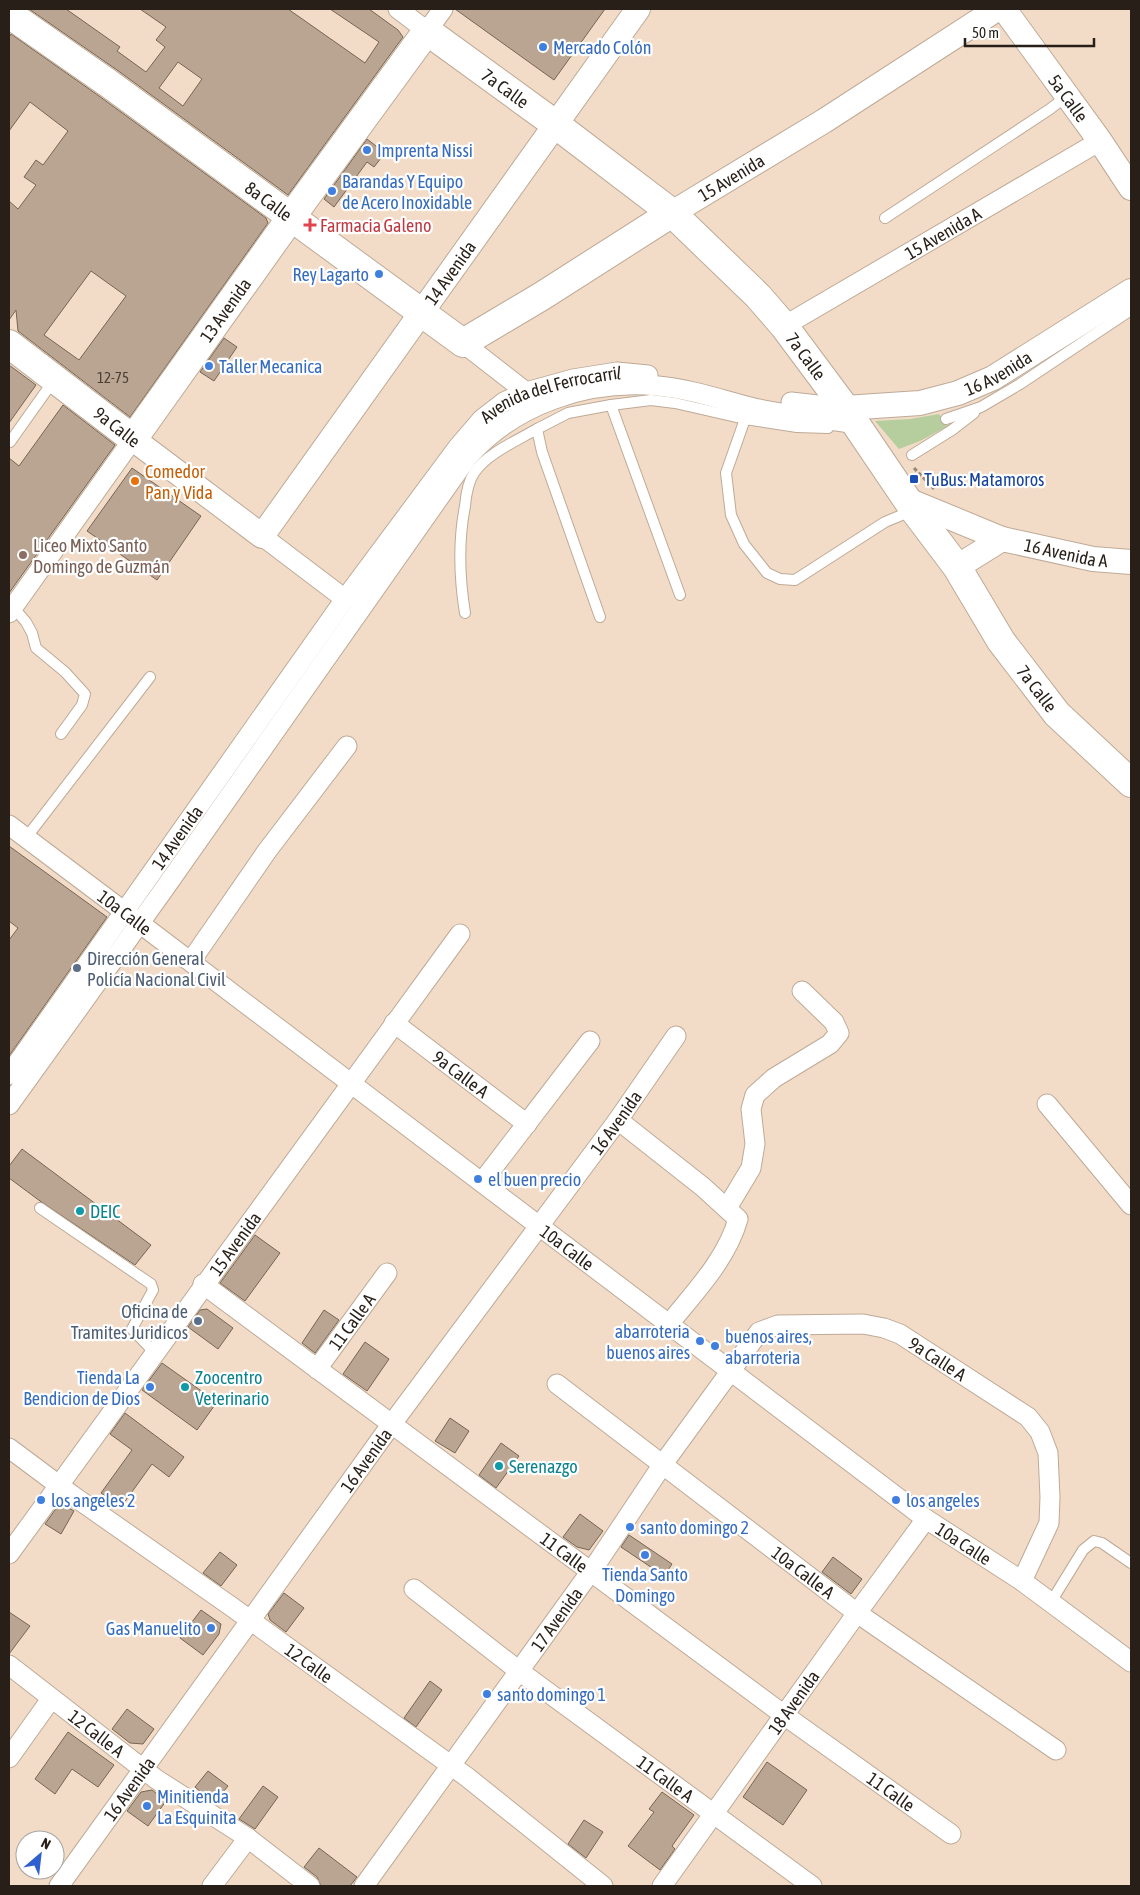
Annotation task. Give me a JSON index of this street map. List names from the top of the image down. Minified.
{"streets":{"main road":["7a Calle","15 Avenida","8a Calle","13 Avenida","9a Calle"],"street":["5a Calle","15 Avenida A","14 Avenida","16 Avenida","Avenida del Ferrocarril","16 Avenida A","10a Calle","9a Calle A","11 Calle A","11 Calle","10a Calle A","17 Avenida","12 Calle","18 Avenida","12 Calle A"]},"crossings":[["7a Calle","15 Avenida"],["7a Calle","15 Avenida A"],["7a Calle","14 Avenida"],["7a Calle","13 Avenida"],["7a Calle","16 Avenida"],["7a Calle","Avenida del Ferrocarril"],["7a Calle","16 Avenida A"],["5a Calle","15 Avenida A"],["15 Avenida","8a Calle"],["15 Avenida","10a Calle"],["15 Avenida","9a Calle A"],["15 Avenida","11 Calle"],["15 Avenida","12 Calle"],["8a Calle","14 Avenida"],["8a Calle","13 Avenida"],["8a Calle","Avenida del Ferrocarril"],["14 Avenida","Avenida del Ferrocarril"],["14 Avenida","9a Calle"],["14 Avenida","10a Calle"],["13 Avenida","9a Calle"],["16 Avenida","Avenida del Ferrocarril"],["16 Avenida","10a Calle"],["16 Avenida","11 Calle"],["16 Avenida","12 Calle"],["16 Avenida","12 Calle A"],["Avenida del Ferrocarril","9a Calle"],["10a Calle","9a Calle A"],["10a Calle","17 Avenida"],["10a Calle","18 Avenida"],["9a Calle A","17 Avenida"],["11 Calle A","11 Calle"],["11 Calle A","17 Avenida"],["11 Calle A","18 Avenida"],["11 Calle","17 Avenida"],["11 Calle","18 Avenida"],["10a Calle A","17 Avenida"],["10a Calle A","18 Avenida"],["17 Avenida","12 Calle"]],"places":{"other":["Mercado Colón","Imprenta Nissi","Barandas Y Equipo de Acero Inoxidable","Rey Lagarto","Taller Mecanica","Comedor Pan y Vida","Liceo Mixto Santo Domingo de Guzmán","Dirección General Policía Nacional Civil","el buen precio","DEIC","Oficina de Tramites Juridicos","abarroteria buenos aires","buenos aires, abarroteria","Tienda La Bendicion de Dios","Zoocentro Veterinario","Serenazgo","los angeles 2","los angeles","santo domingo 2","Tienda Santo Domingo","Gas Manuelito","santo domingo 1","Minitienda La Esquinita"],"health":["Farmacia Galeno"],"transit":["TuBus: Matamoros"]},"house_numbers":["12-75"],"scale_bar":"50 m","north":"top right"}
